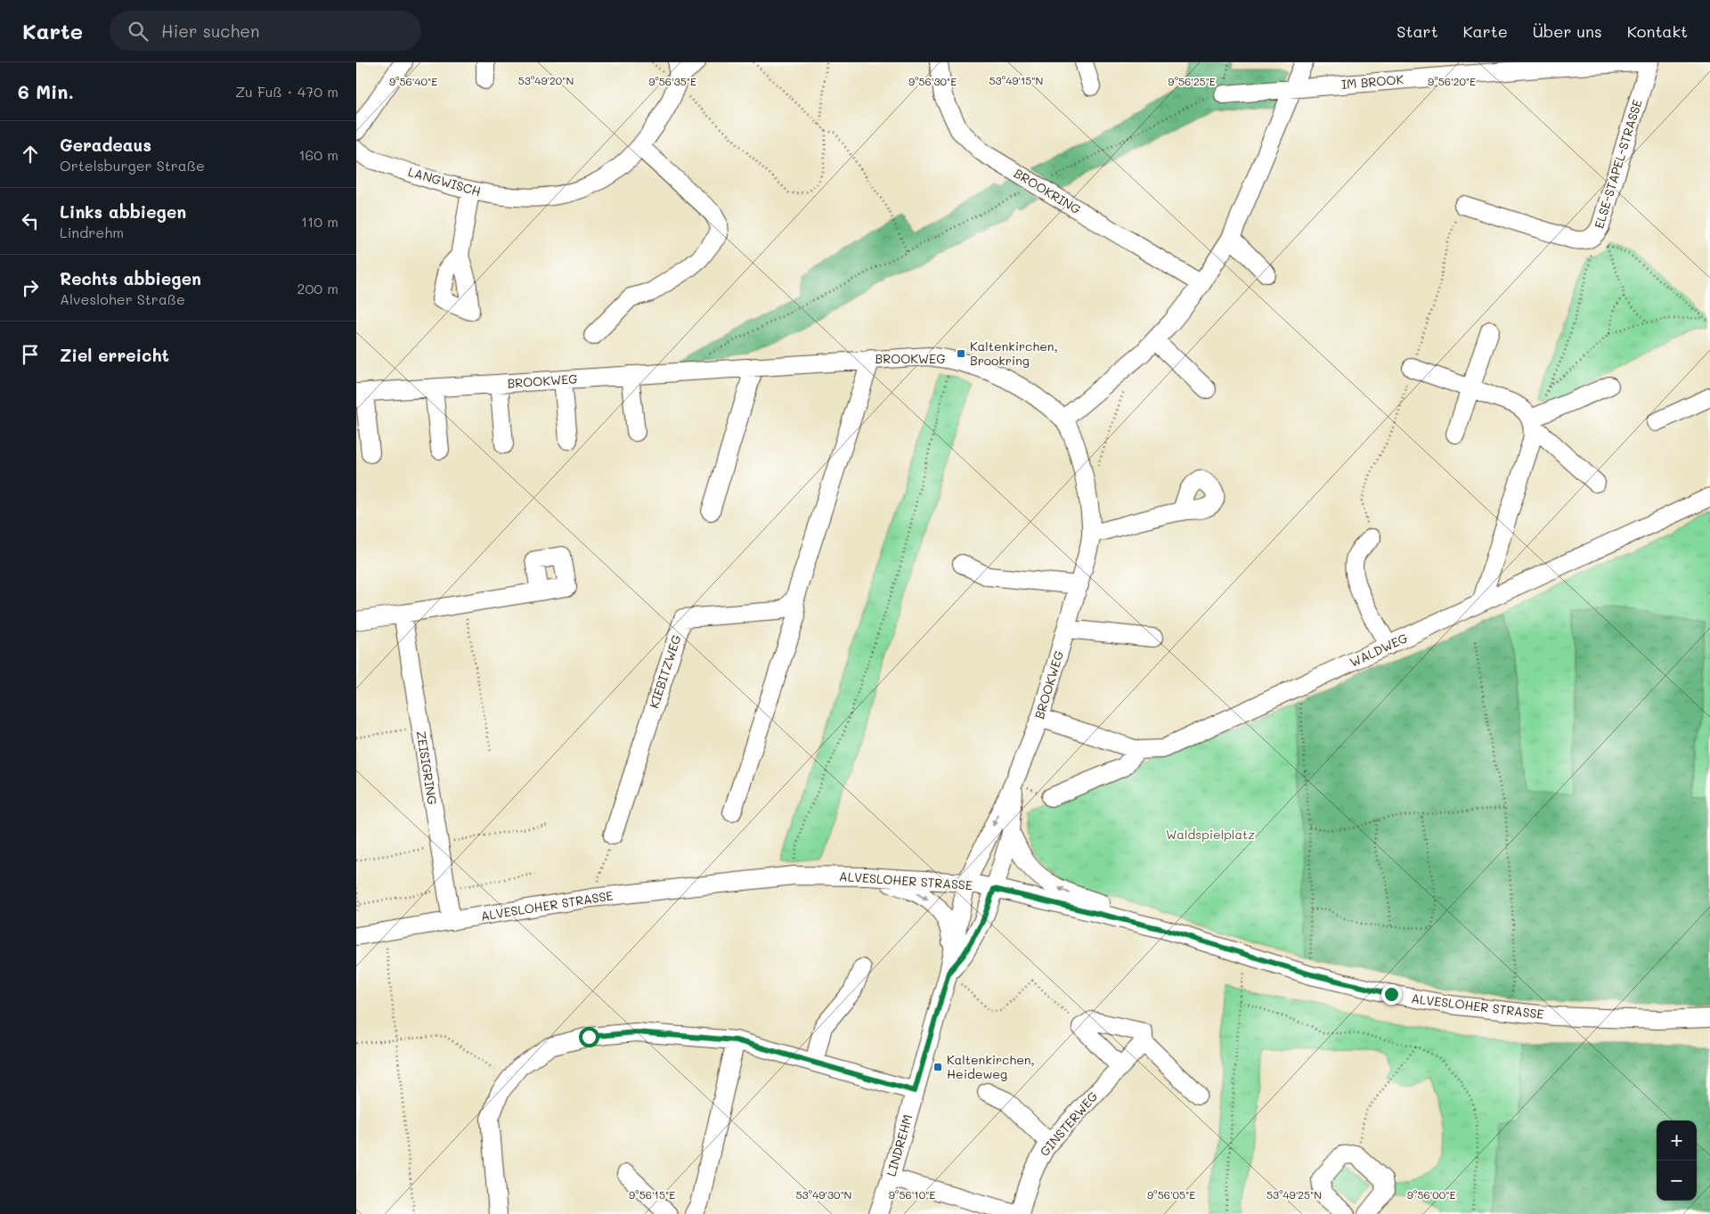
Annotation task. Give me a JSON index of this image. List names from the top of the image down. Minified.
{"streets":{"street":["IM BROOK","ELSE-STAPEL-STRASSE","LANGWISCH","BROOKRING","BROOKWEG","WALDWEG","KIEBITZWEG","ZEISIGRING","ALVESLOHER STRASSE","GINSTERWEG","LINDREHM"]},"crossings":[["BROOKWEG","WALDWEG"],["BROOKWEG","ALVESLOHER STRASSE"],["BROOKWEG","LINDREHM"],["ZEISIGRING","ALVESLOHER STRASSE"],["ALVESLOHER STRASSE","LINDREHM"]],"parks":["Waldspielplatz"],"places":{"transit":["Kaltenkirchen, Brookring","Kaltenkirchen, Heideweg"]},"page":{"header":"Karte","search":"Hier suchen","nav":["Start","Karte","Über uns","Kontakt"],"heading":["6 Min.","Zu Fuß · 470 m"],"list":[["Geradeaus","Ortelsburger Straße","160 m"],["Links abbiegen","Lindrehm","110 m"],["Rechts abbiegen","Alvesloher Straße","200 m"],"Ziel erreicht"],"map_buttons":["+","−"]},"coordinates":["53°49'15\"N","53°49'20\"N","9°56'40\"E","9°56'35\"E","9°56'30\"E","9°56'25\"E","9°56'20\"E","9°56'15\"E","9°56'10\"E","9°56'05\"E","9°56'00\"E","53°49'30\"N","53°49'25\"N"]}
